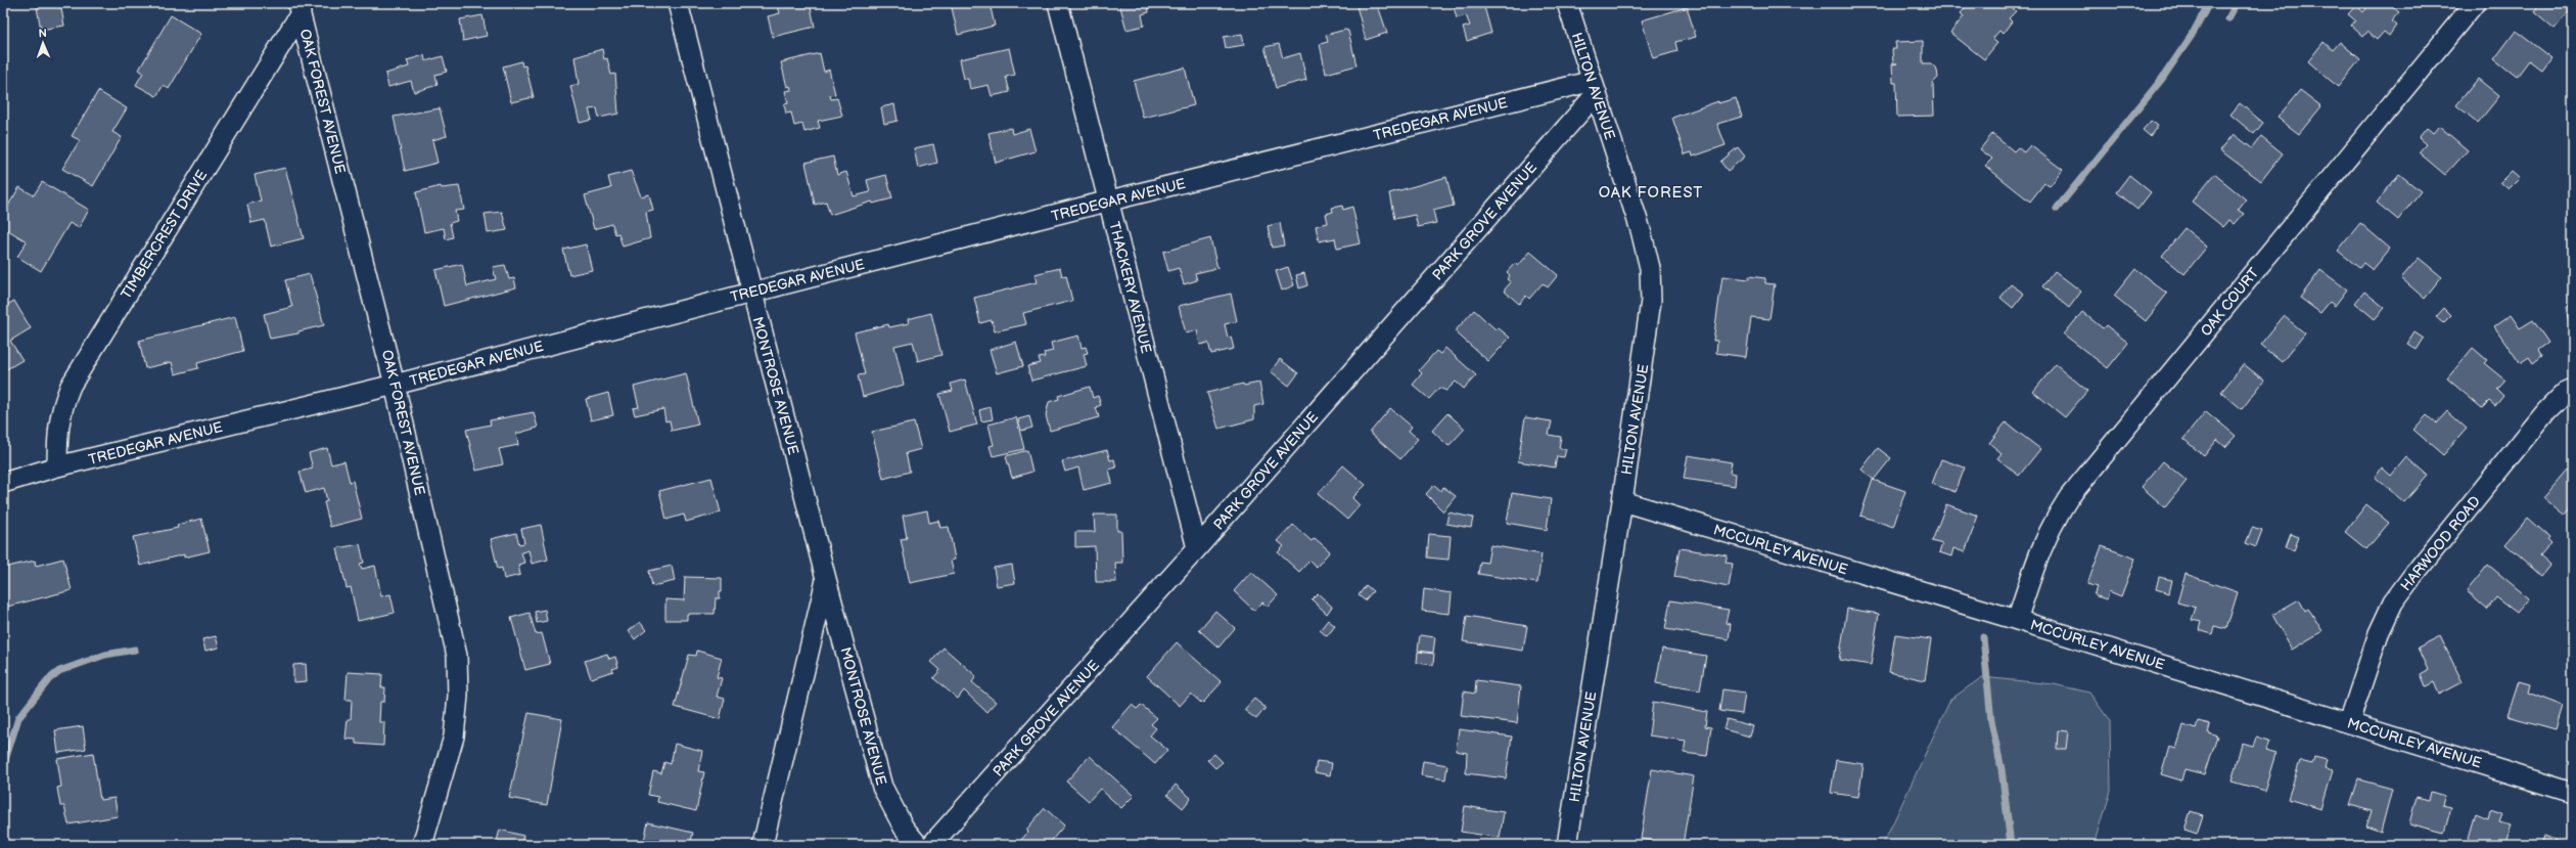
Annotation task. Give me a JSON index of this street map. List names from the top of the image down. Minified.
{"streets":{"street":["HILTON AVENUE","OAK FOREST AVENUE","TREDEGAR AVENUE","PARK GROVE AVENUE","TIMBERCREST DRIVE","THACKERY AVENUE","OAK COURT","MONTROSE AVENUE","HARWOOD ROAD","MCCURLEY AVENUE"]},"crossings":[["HILTON AVENUE","TREDEGAR AVENUE"],["HILTON AVENUE","PARK GROVE AVENUE"],["HILTON AVENUE","MCCURLEY AVENUE"],["OAK FOREST AVENUE","TREDEGAR AVENUE"],["OAK FOREST AVENUE","TIMBERCREST DRIVE"],["TREDEGAR AVENUE","PARK GROVE AVENUE"],["TREDEGAR AVENUE","TIMBERCREST DRIVE"],["TREDEGAR AVENUE","THACKERY AVENUE"],["TREDEGAR AVENUE","MONTROSE AVENUE"],["PARK GROVE AVENUE","THACKERY AVENUE"],["OAK COURT","MCCURLEY AVENUE"],["HARWOOD ROAD","MCCURLEY AVENUE"]],"districts":["OAK FOREST"],"north":"top"}
